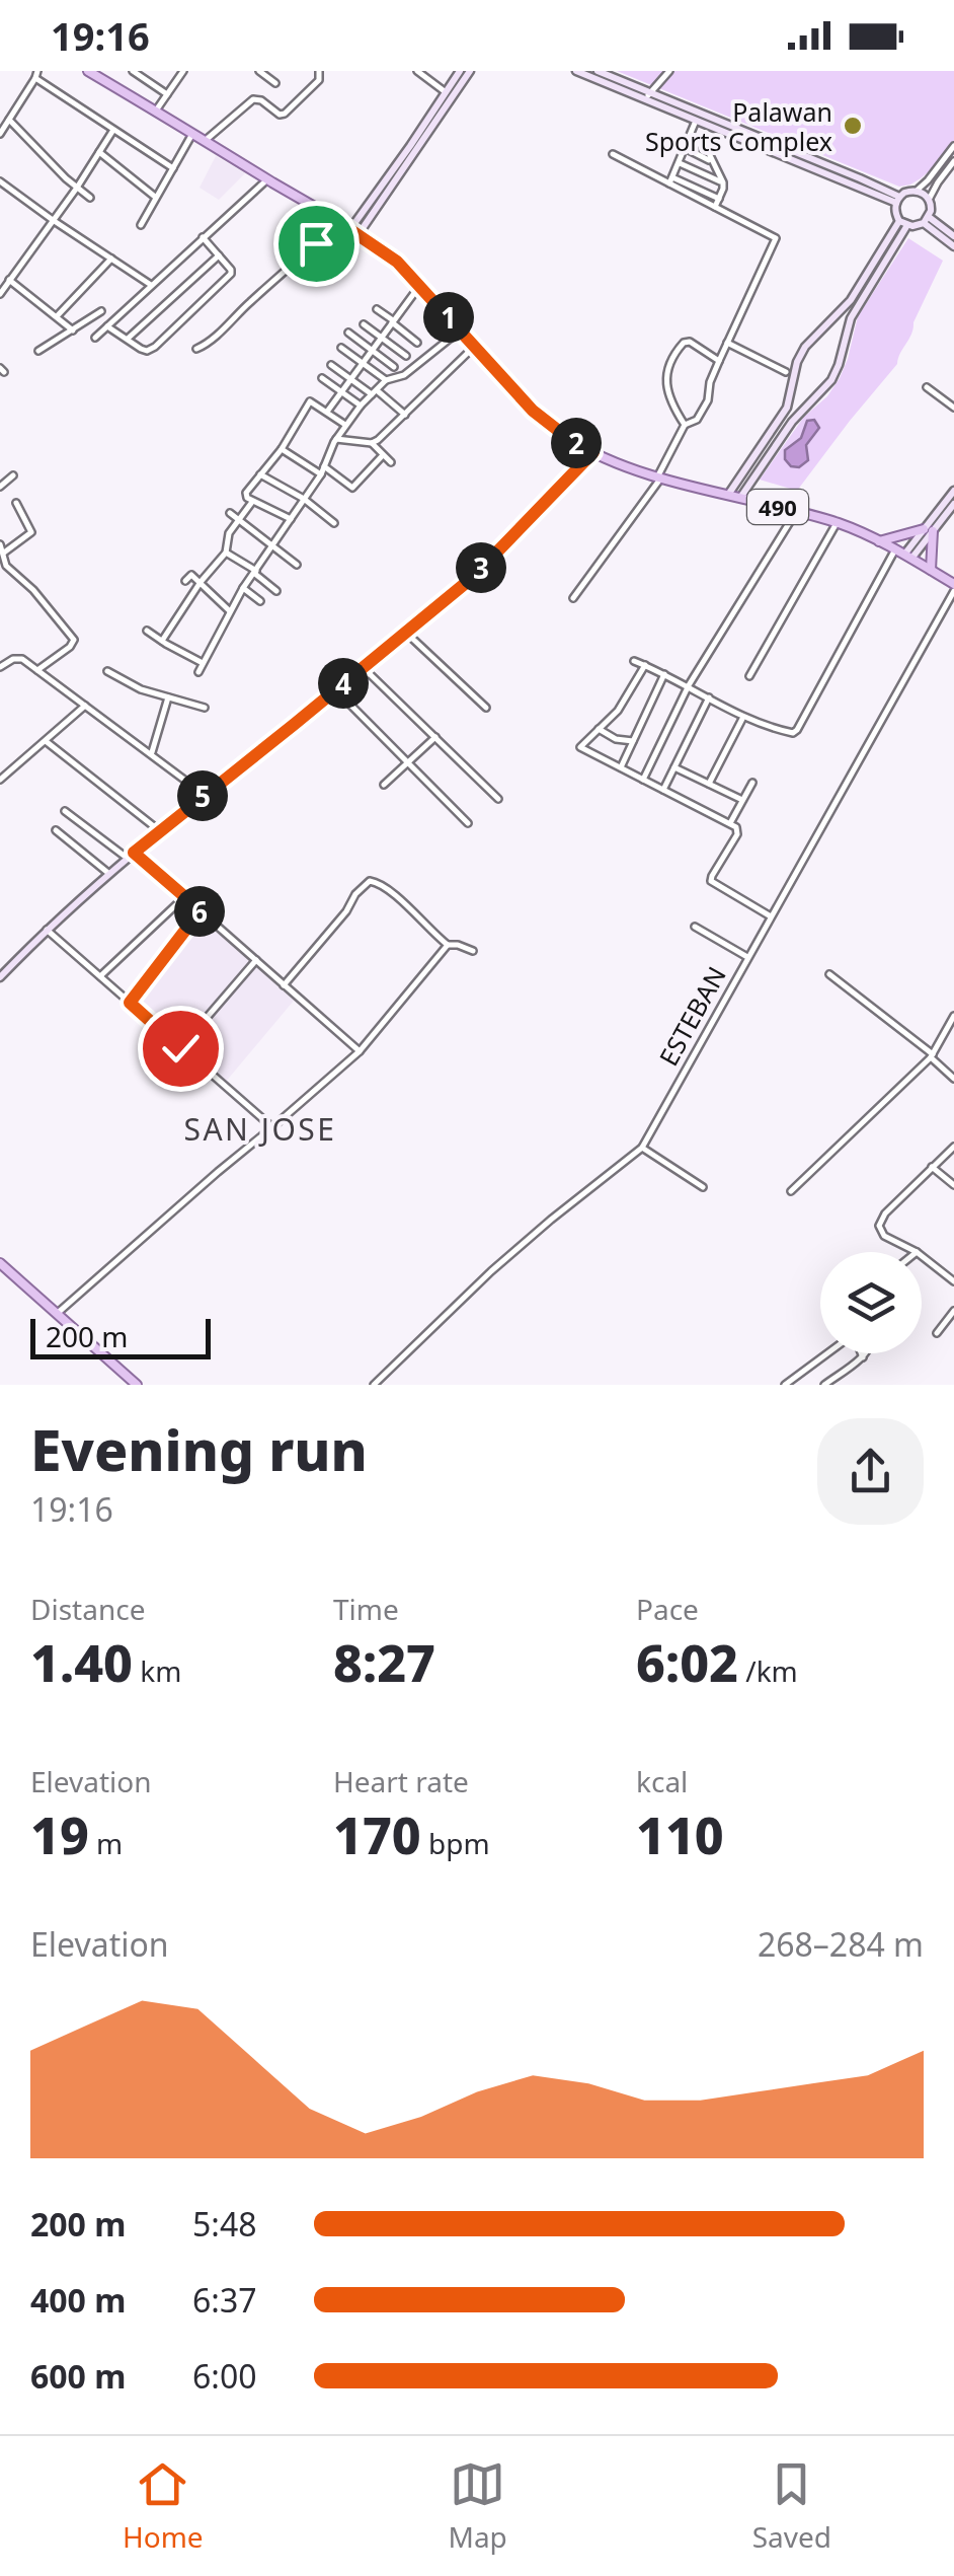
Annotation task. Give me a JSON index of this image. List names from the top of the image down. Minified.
{"streets":{"main road":["490"],"street":["ESTEBAN"]},"crossings":[["490","ESTEBAN"]],"districts":["SAN JOSE"],"places":["Palawan Sports Complex"],"scale_bar":"200 m","page":{"status":"19:16","pins":["1","2","3","4","5","6"],"scale":"200 m","heading":["Evening run","19:16"],"stats":[["Distance","1.40 km"],["Time","8:27"],["Pace","6:02 /km"],["Elevation","19 m"],["Heart rate","170 bpm"],["kcal","110"]],"chart":["Elevation","268–284 m"],"list":[{"name":"200 m","note":"5:48"},{"name":"400 m","note":"6:37"},{"name":"600 m","note":"6:00"}],"tabs":["Home","Map","Saved"]}}
